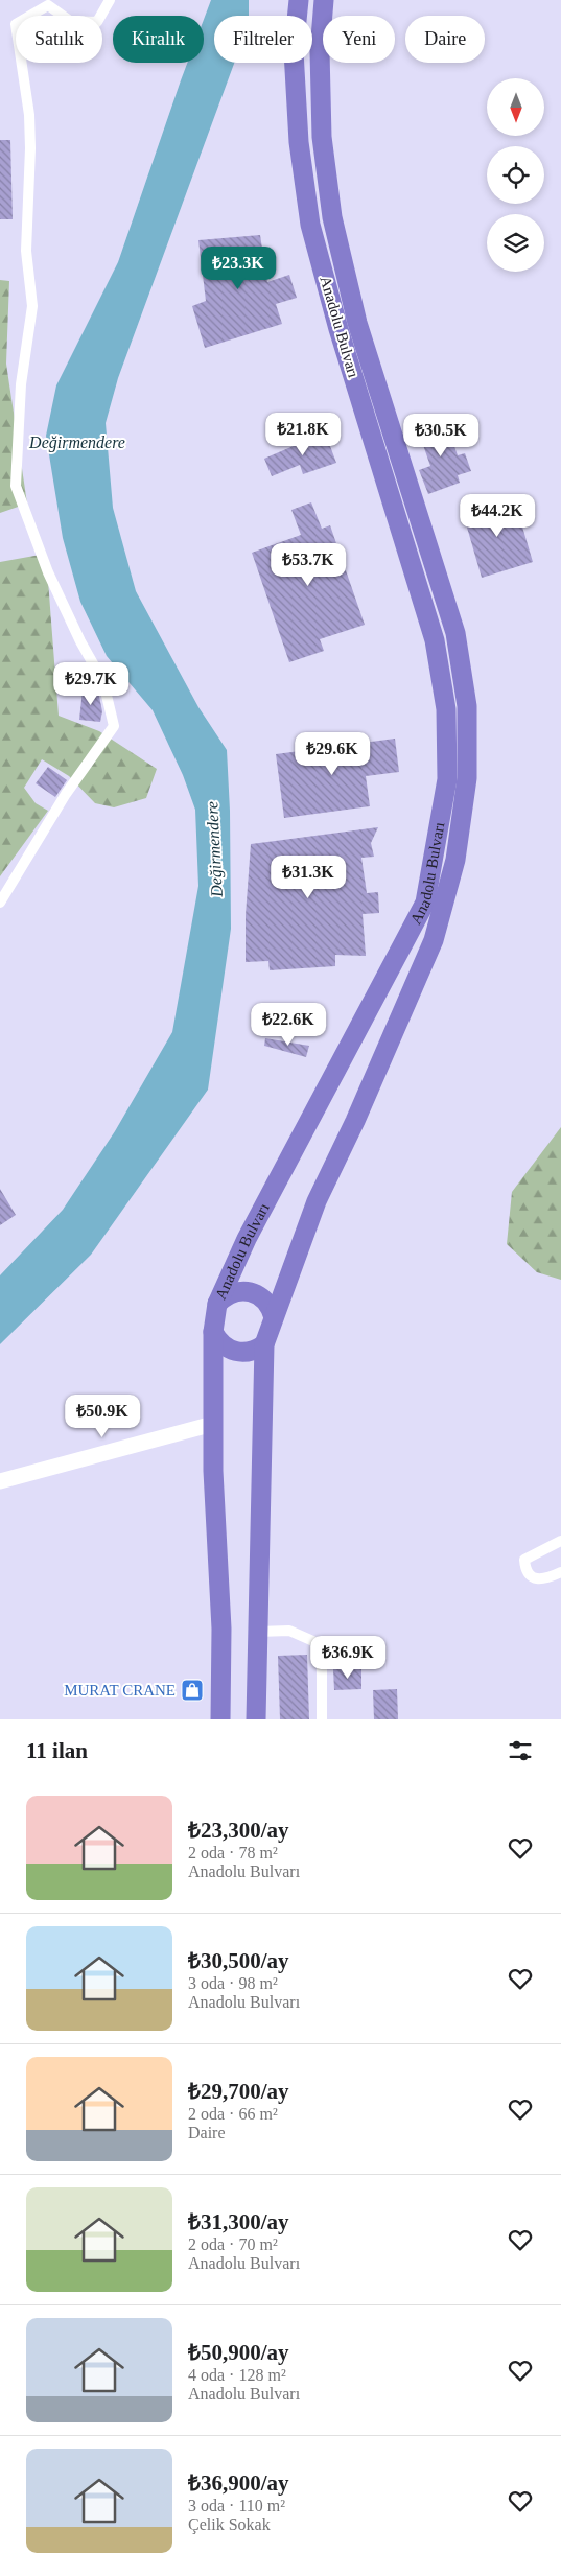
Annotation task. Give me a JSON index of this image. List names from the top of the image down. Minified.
{"streets":{"highway":["Anadolu Bulvarı"]},"water":["Değirmendere"],"places":{"shop":["MURAT CRANE"]},"north":"bottom","page":{"chip":["Satılık","Kiralık","Filtreler","Yeni","Daire"],"price":["₺23.3K","₺21.8K","₺30.5K","₺44.2K","₺53.7K","₺29.7K","₺29.6K","₺31.3K","₺22.6K","₺50.9K","₺36.9K"],"heading":"11 ilan","list":[{"name":"₺23,300/ay","note":"2 oda · 78 m² · Anadolu Bulvarı"},{"name":"₺30,500/ay","note":"3 oda · 98 m² · Anadolu Bulvarı"},{"name":"₺29,700/ay","note":"2 oda · 66 m² · Daire"},{"name":"₺31,300/ay","note":"2 oda · 70 m² · Anadolu Bulvarı"},{"name":"₺50,900/ay","note":"4 oda · 128 m² · Anadolu Bulvarı"},{"name":"₺36,900/ay","note":"3 oda · 110 m² · Çelik Sokak"}]}}
